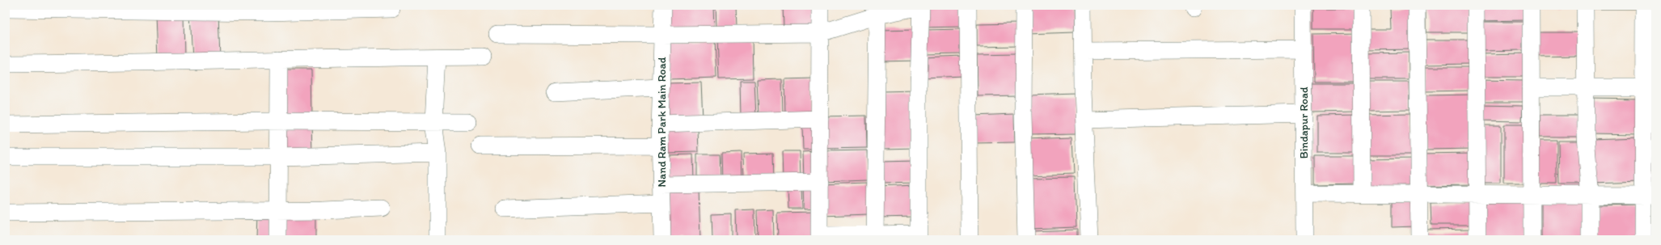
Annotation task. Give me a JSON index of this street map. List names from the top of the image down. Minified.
{"streets":{"street":["Nand Ram Park Main Road","Bindapur Road"]}}
